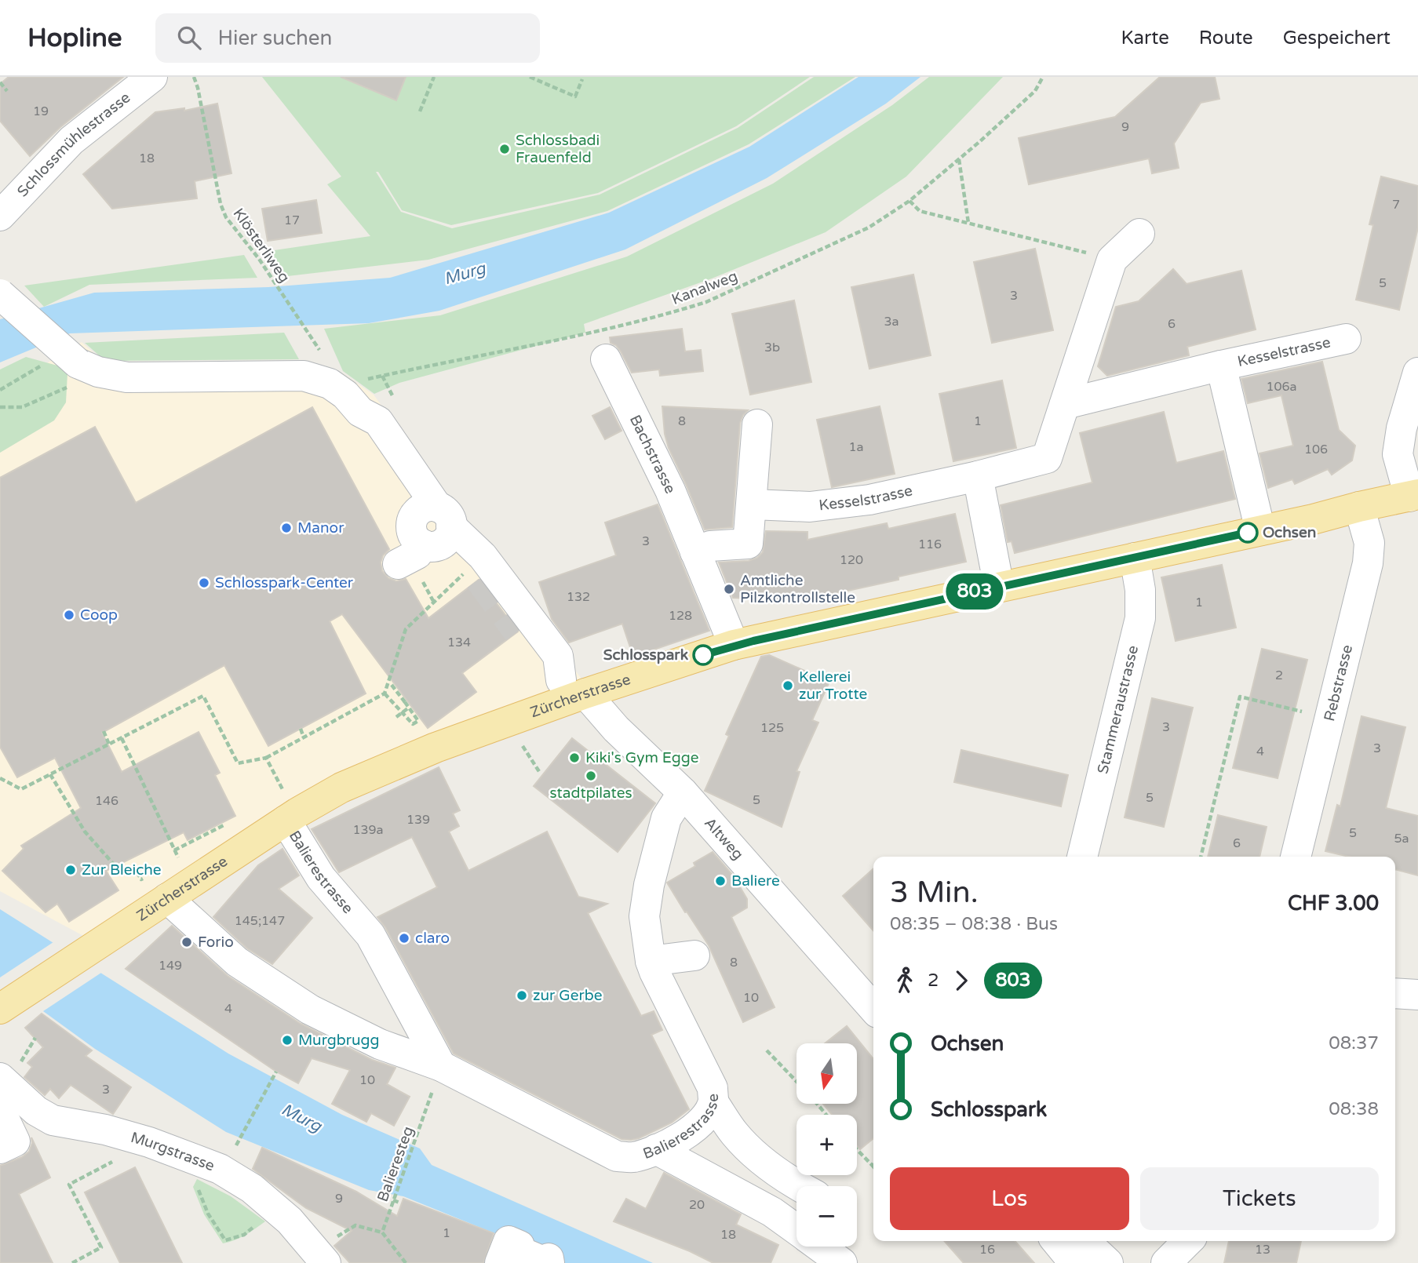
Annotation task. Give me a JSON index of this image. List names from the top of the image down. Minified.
{"streets":{"main road":["Zürcherstrasse"],"street":["Schlossmühlestrasse","Kesselstrasse","Bachstrasse","Rebstrasse","Stammeraustrasse","Altweg","Balierestrasse","Murgstrasse"],"path":["Klösterliweg","Kanalweg","Balieresteg"]},"crossings":[["Kesselstrasse","Zürcherstrasse"],["Bachstrasse","Zürcherstrasse"],["Rebstrasse","Zürcherstrasse"],["Zürcherstrasse","Stammeraustrasse"],["Zürcherstrasse","Altweg"],["Zürcherstrasse","Balierestrasse"],["Altweg","Balierestrasse"],["Balierestrasse","Balieresteg"]],"water":["Murg"],"places":["Schlossbadi Frauenfeld","Manor","Ochsen","Schlosspark-Center","Amtliche Pilzkontrollstelle","Coop","Schlosspark","Kellerei zur Trotte","Kiki's Gym Egge","stadtpilates","Zur Bleiche","Baliere","claro","Forio","zur Gerbe","Murgbrugg"],"lines":["bus line 803"],"house_numbers":["19","9","18","7","17","5","3","3a","6","3b","106a","8","1","1a","106","3","116","120","132","1","128","134","2","3","125","3","4","5","5","146","139","139a","5","5a","6","145;147","8","149","10","4","10","3","9","20","1","18","16","13"],"north":"bottom","page":{"header":"Hopline","search":"Hier suchen","nav":["Karte","Route","Gespeichert"],"on_map":"803","heading":["3 Min.","08:35 – 08:38 · Bus","CHF 3.00"],"legs":["2","803"],"list":[{"name":"Ochsen","value":"08:37"},{"name":"Schlosspark","value":"08:38"}],"map_buttons":["+","−"],"buttons":["Los","Tickets"]}}
